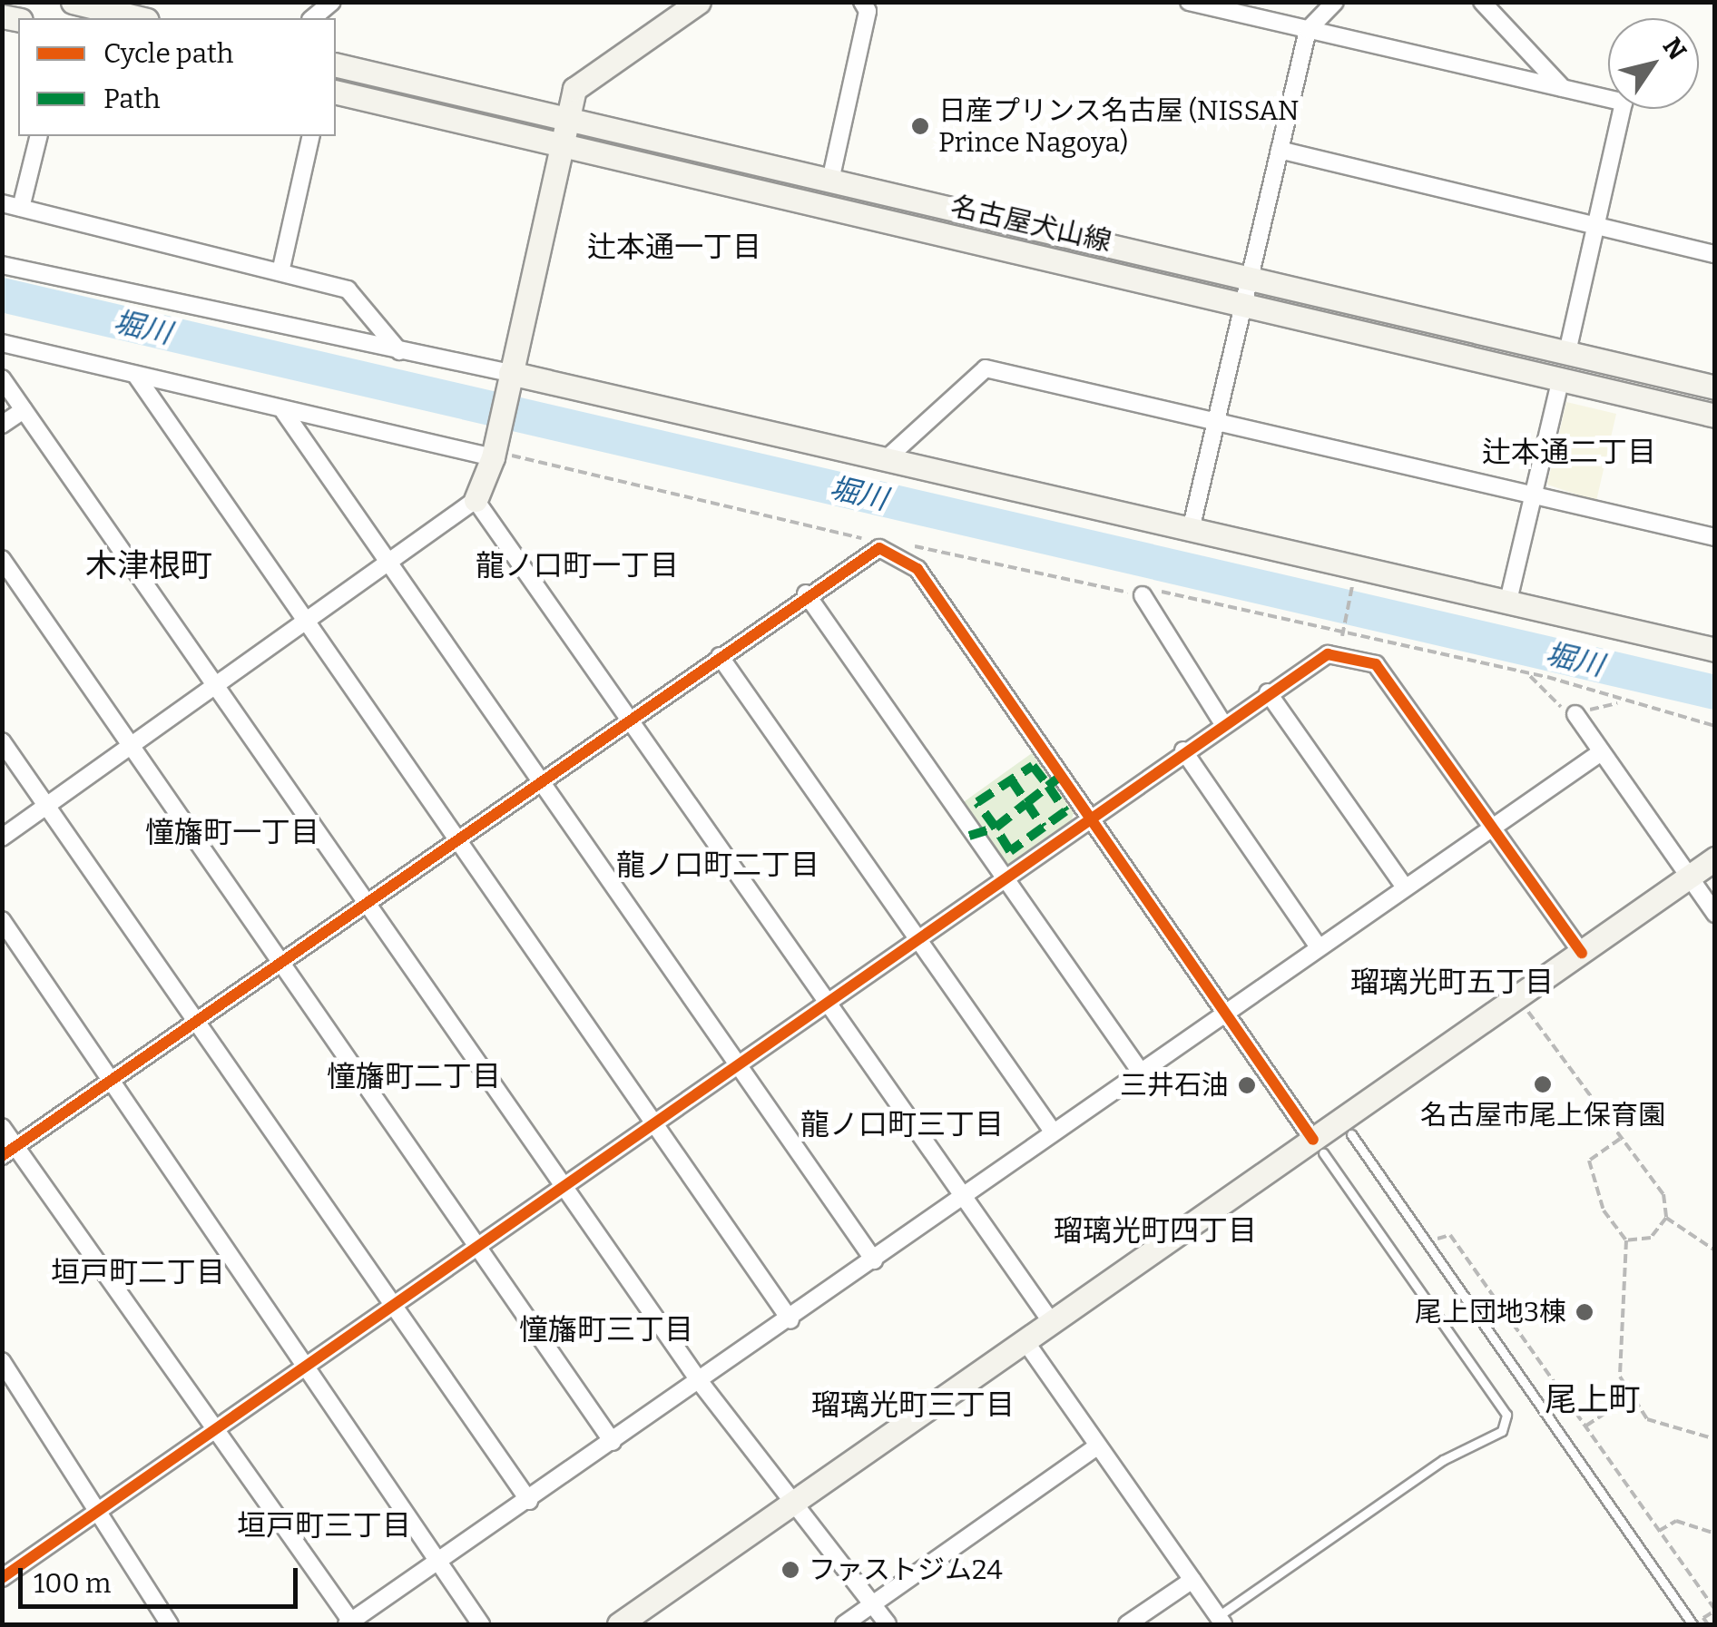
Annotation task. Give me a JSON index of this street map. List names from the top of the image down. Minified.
{"streets":{"street":["名古屋犬山線"]},"districts":["辻本通一丁目","辻本通二丁目","木津根町","龍ノ口町一丁目","憧旛町一丁目","龍ノ口町二丁目","瑠璃光町五丁目","憧旛町二丁目","龍ノ口町三丁目","瑠璃光町四丁目","垣戸町二丁目","憧旛町三丁目","尾上町","瑠璃光町三丁目","垣戸町三丁目"],"water":["堀川"],"places":["日産プリンス名古屋 (NISSAN Prince Nagoya)","名古屋市尾上保育園","三井石油","尾上団地3棟","ファストジム24"],"legend":["Cycle path","Path"],"scale_bar":"100 m","north":"top right"}
